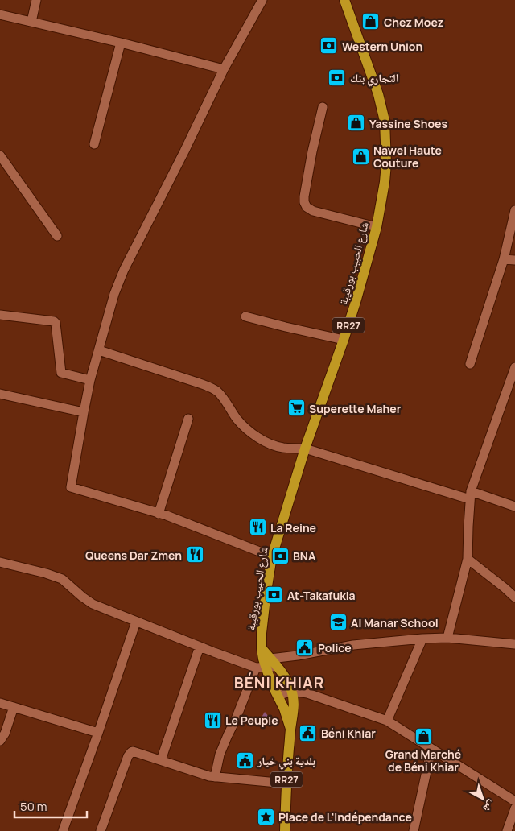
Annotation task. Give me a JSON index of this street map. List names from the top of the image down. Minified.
{"streets":{"main road":["شارع الحبيب بورقيبة","RR27"]},"districts":["BÉNI KHIAR"],"places":{"shop":["Chez Moez","Yassine Shoes","Nawel Haute Couture","Grand Marché de Béni Khiar"],"bank":["Western Union","التجاري بنك","BNA","At-Takafukia"],"supermarket":["Superette Maher"],"restaurant":["La Reine","Queens Dar Zmen","Le Peuple"],"school or university":["Al Manar School"],"public building":["Police","Béni Khiar","بلدية بني خيار"],"place":["Place de L'Indépendance"]},"scale_bar":"50 m","north":"bottom right"}
